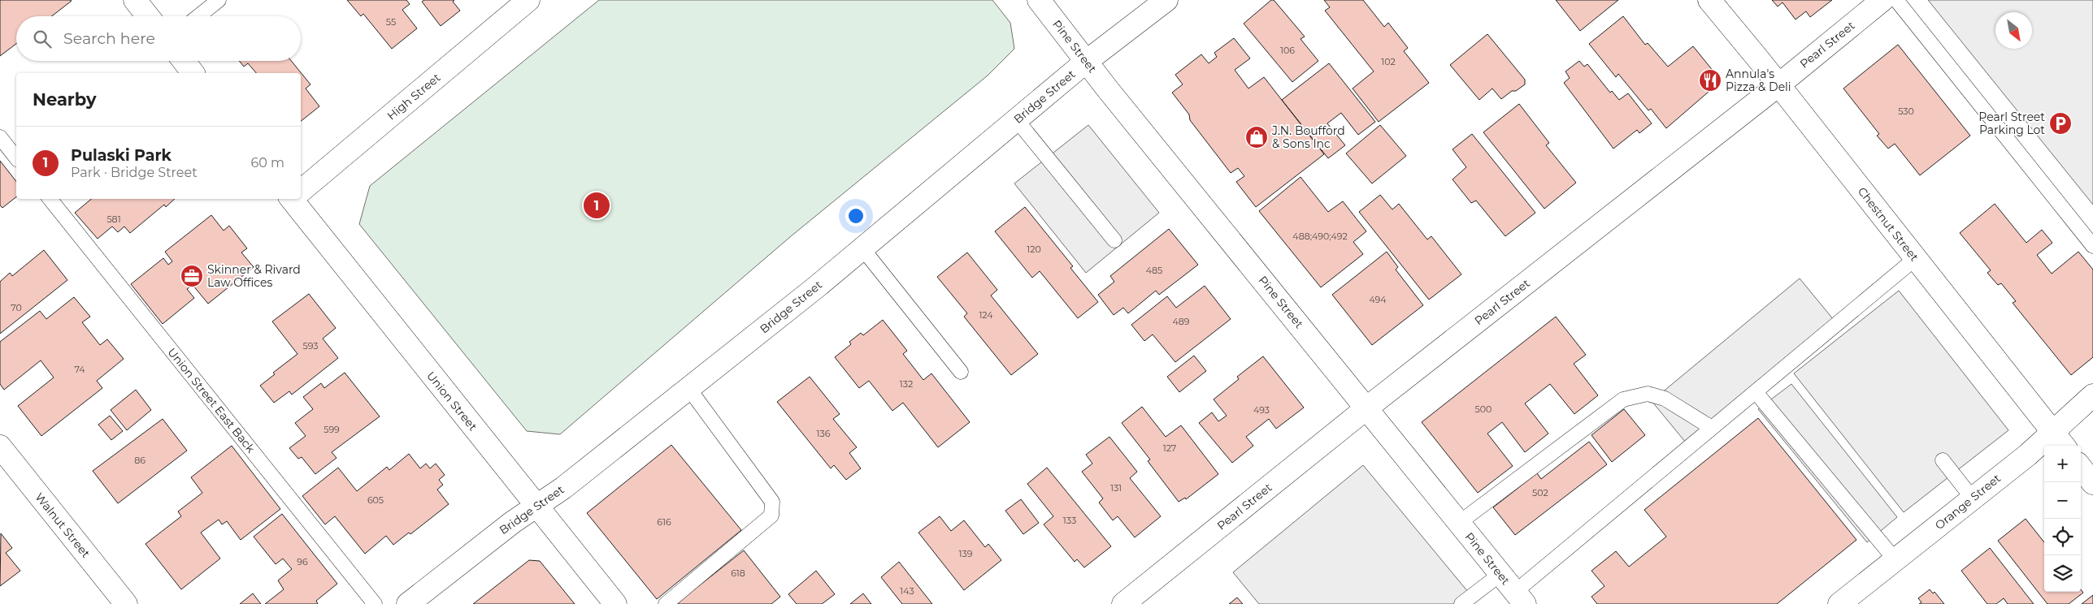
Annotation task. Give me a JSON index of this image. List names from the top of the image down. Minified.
{"streets":{"street":["Pearl Street","Pine Street","High Street","Bridge Street","Chestnut Street","Union Street","Orange Street","Walnut Street"],"lane":["Union Street East Back"]},"crossings":[["Pearl Street","Pine Street"],["Pearl Street","Chestnut Street"],["Pine Street","Bridge Street"],["Bridge Street","Union Street"],["Chestnut Street","Orange Street"]],"places":{"restaurant":["Annula's Pizza & Deli"],"parking":["Pearl Street Parking Lot"],"shop":["J.N. Boufford & Sons Inc"],"office":["Skinner & Rivard Law Offices"]},"house_numbers":["55","106","102","530","581","488;490;492","120","485","494","70","124","489","593","74","132","500","493","599","136","127","86","131","502","605","133","616","139","96","618","143"],"north":"bottom right","page":{"search":"Search here","heading":"Nearby","list":[{"mark":"1","name":"Pulaski Park","note":"Park · Bridge Street","value":"60 m"}],"pins":"1","map_buttons":["+","−"]}}
